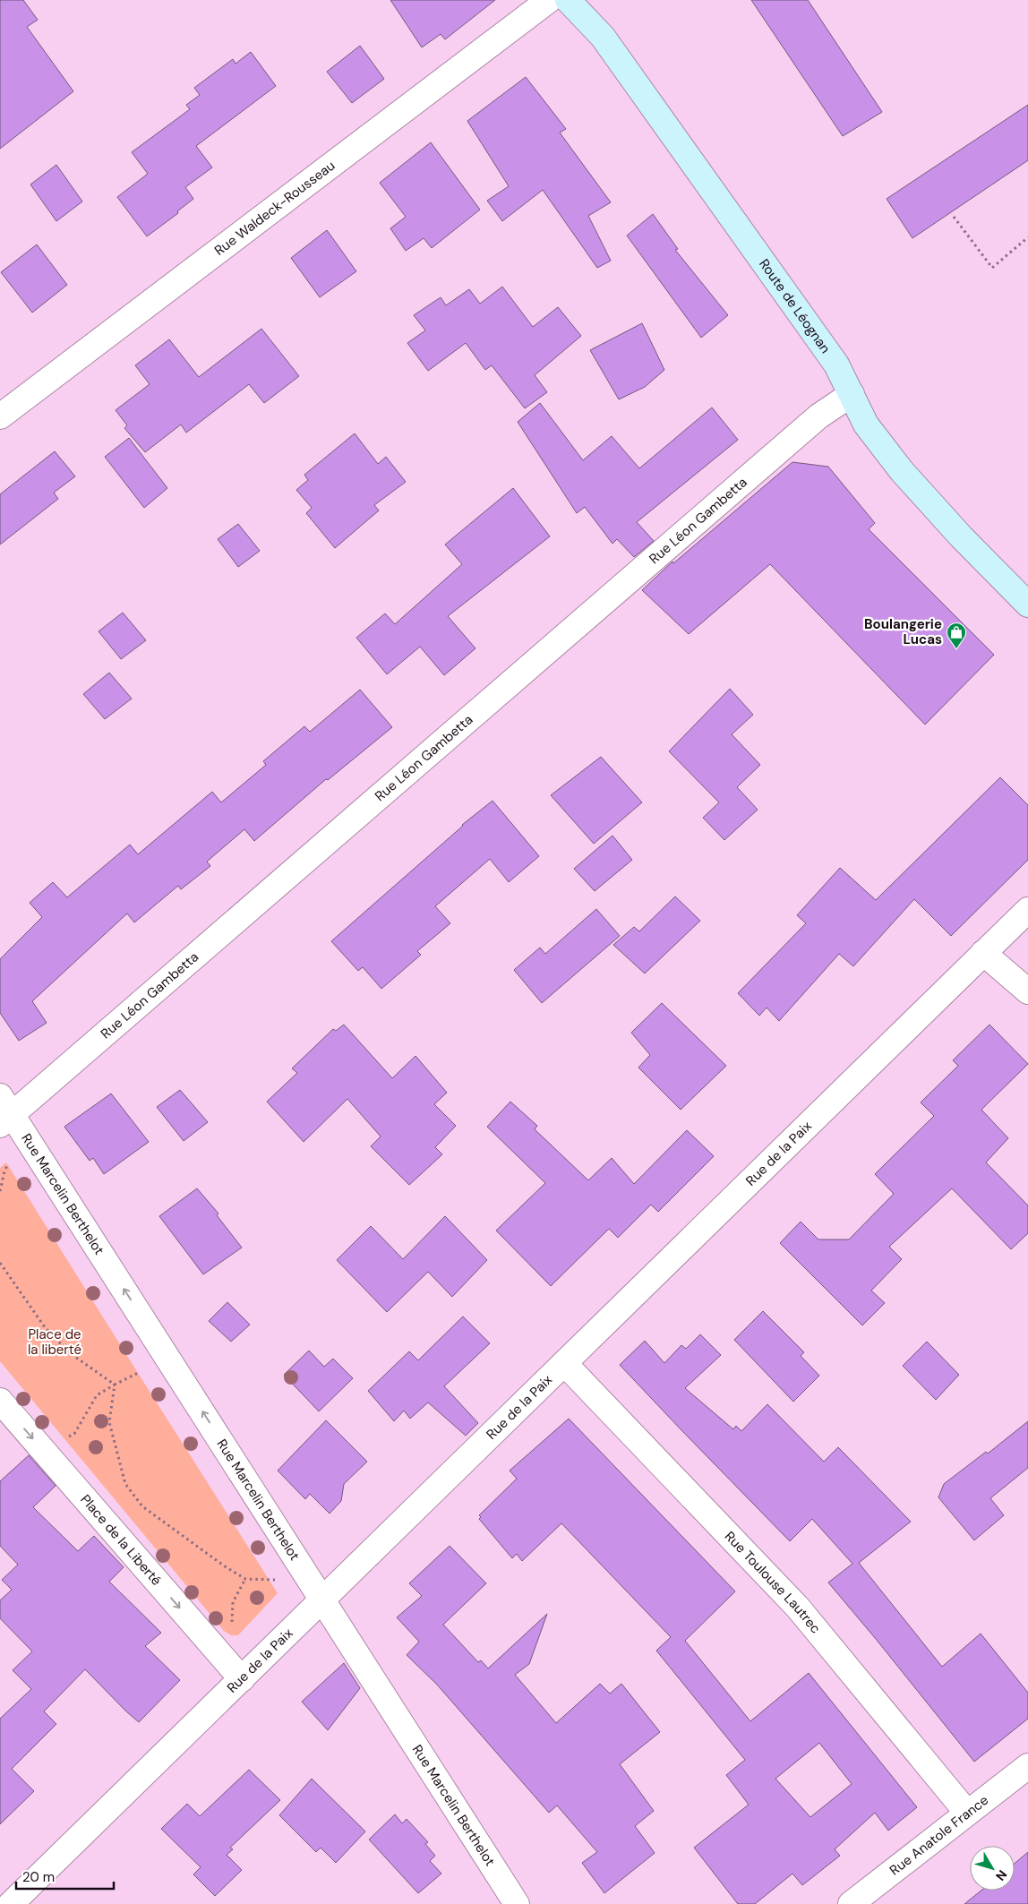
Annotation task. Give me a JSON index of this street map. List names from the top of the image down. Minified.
{"streets":{"main road":["Route de Léognan"],"street":["Rue Waldeck-Rousseau","Rue Léon Gambetta","Rue de la Paix","Rue Marcelin Berthelot","Place de la Liberté","Rue Toulouse Lautrec","Rue Anatole France"]},"crossings":[["Route de Léognan","Rue Léon Gambetta"],["Rue Léon Gambetta","Rue Marcelin Berthelot"],["Rue de la Paix","Rue Marcelin Berthelot"],["Rue de la Paix","Place de la Liberté"],["Rue de la Paix","Rue Toulouse Lautrec"],["Rue Toulouse Lautrec","Rue Anatole France"]],"one_way":["Rue Marcelin Berthelot","Place de la Liberté"],"parks":["Place de la liberté"],"places":{"shop":["Boulangerie Lucas"]},"scale_bar":"20 m","north":"bottom right"}
